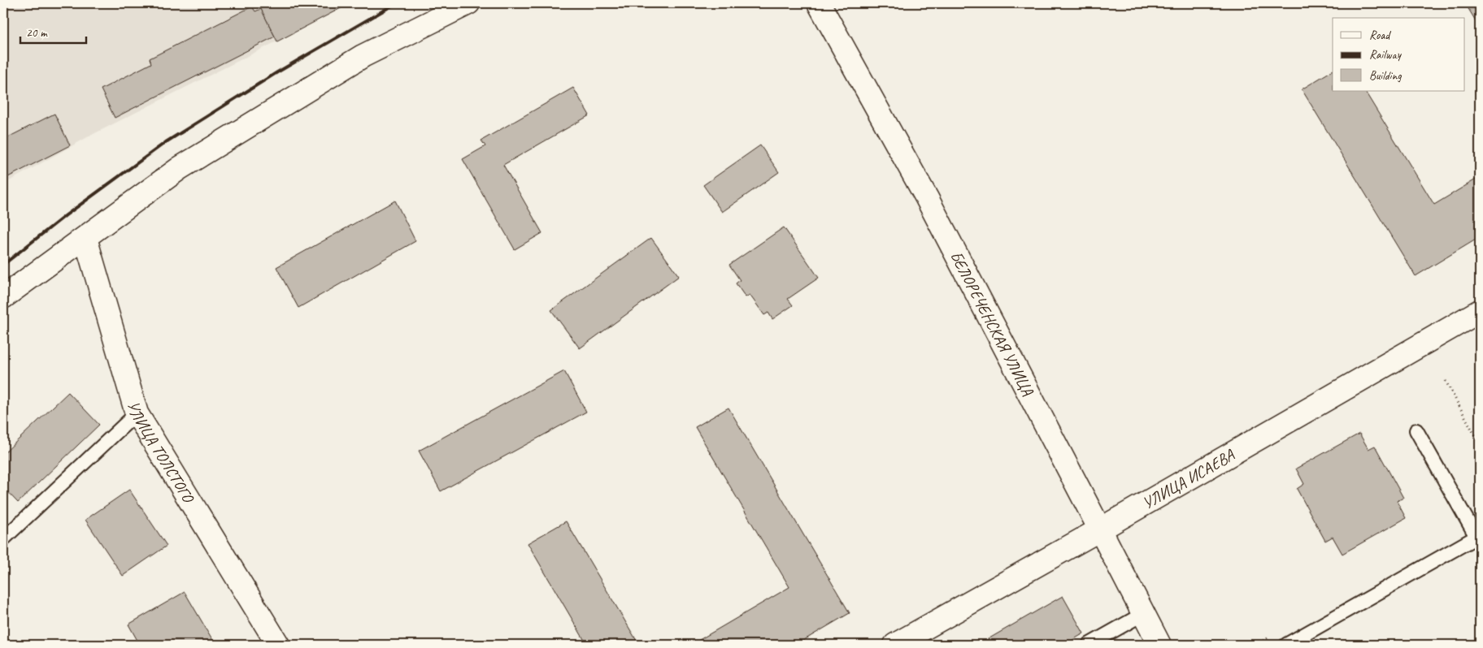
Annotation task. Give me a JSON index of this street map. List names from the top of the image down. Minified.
{"streets":{"street":["БЕЛОРЕЧЕНСКАЯ УЛИЦА","УЛИЦА ТОЛСТОГО","УЛИЦА ИСАЕВА"]},"crossings":[["БЕЛОРЕЧЕНСКАЯ УЛИЦА","УЛИЦА ИСАЕВА"]],"legend":["Road","Railway","Building"],"scale_bar":"20 m"}
